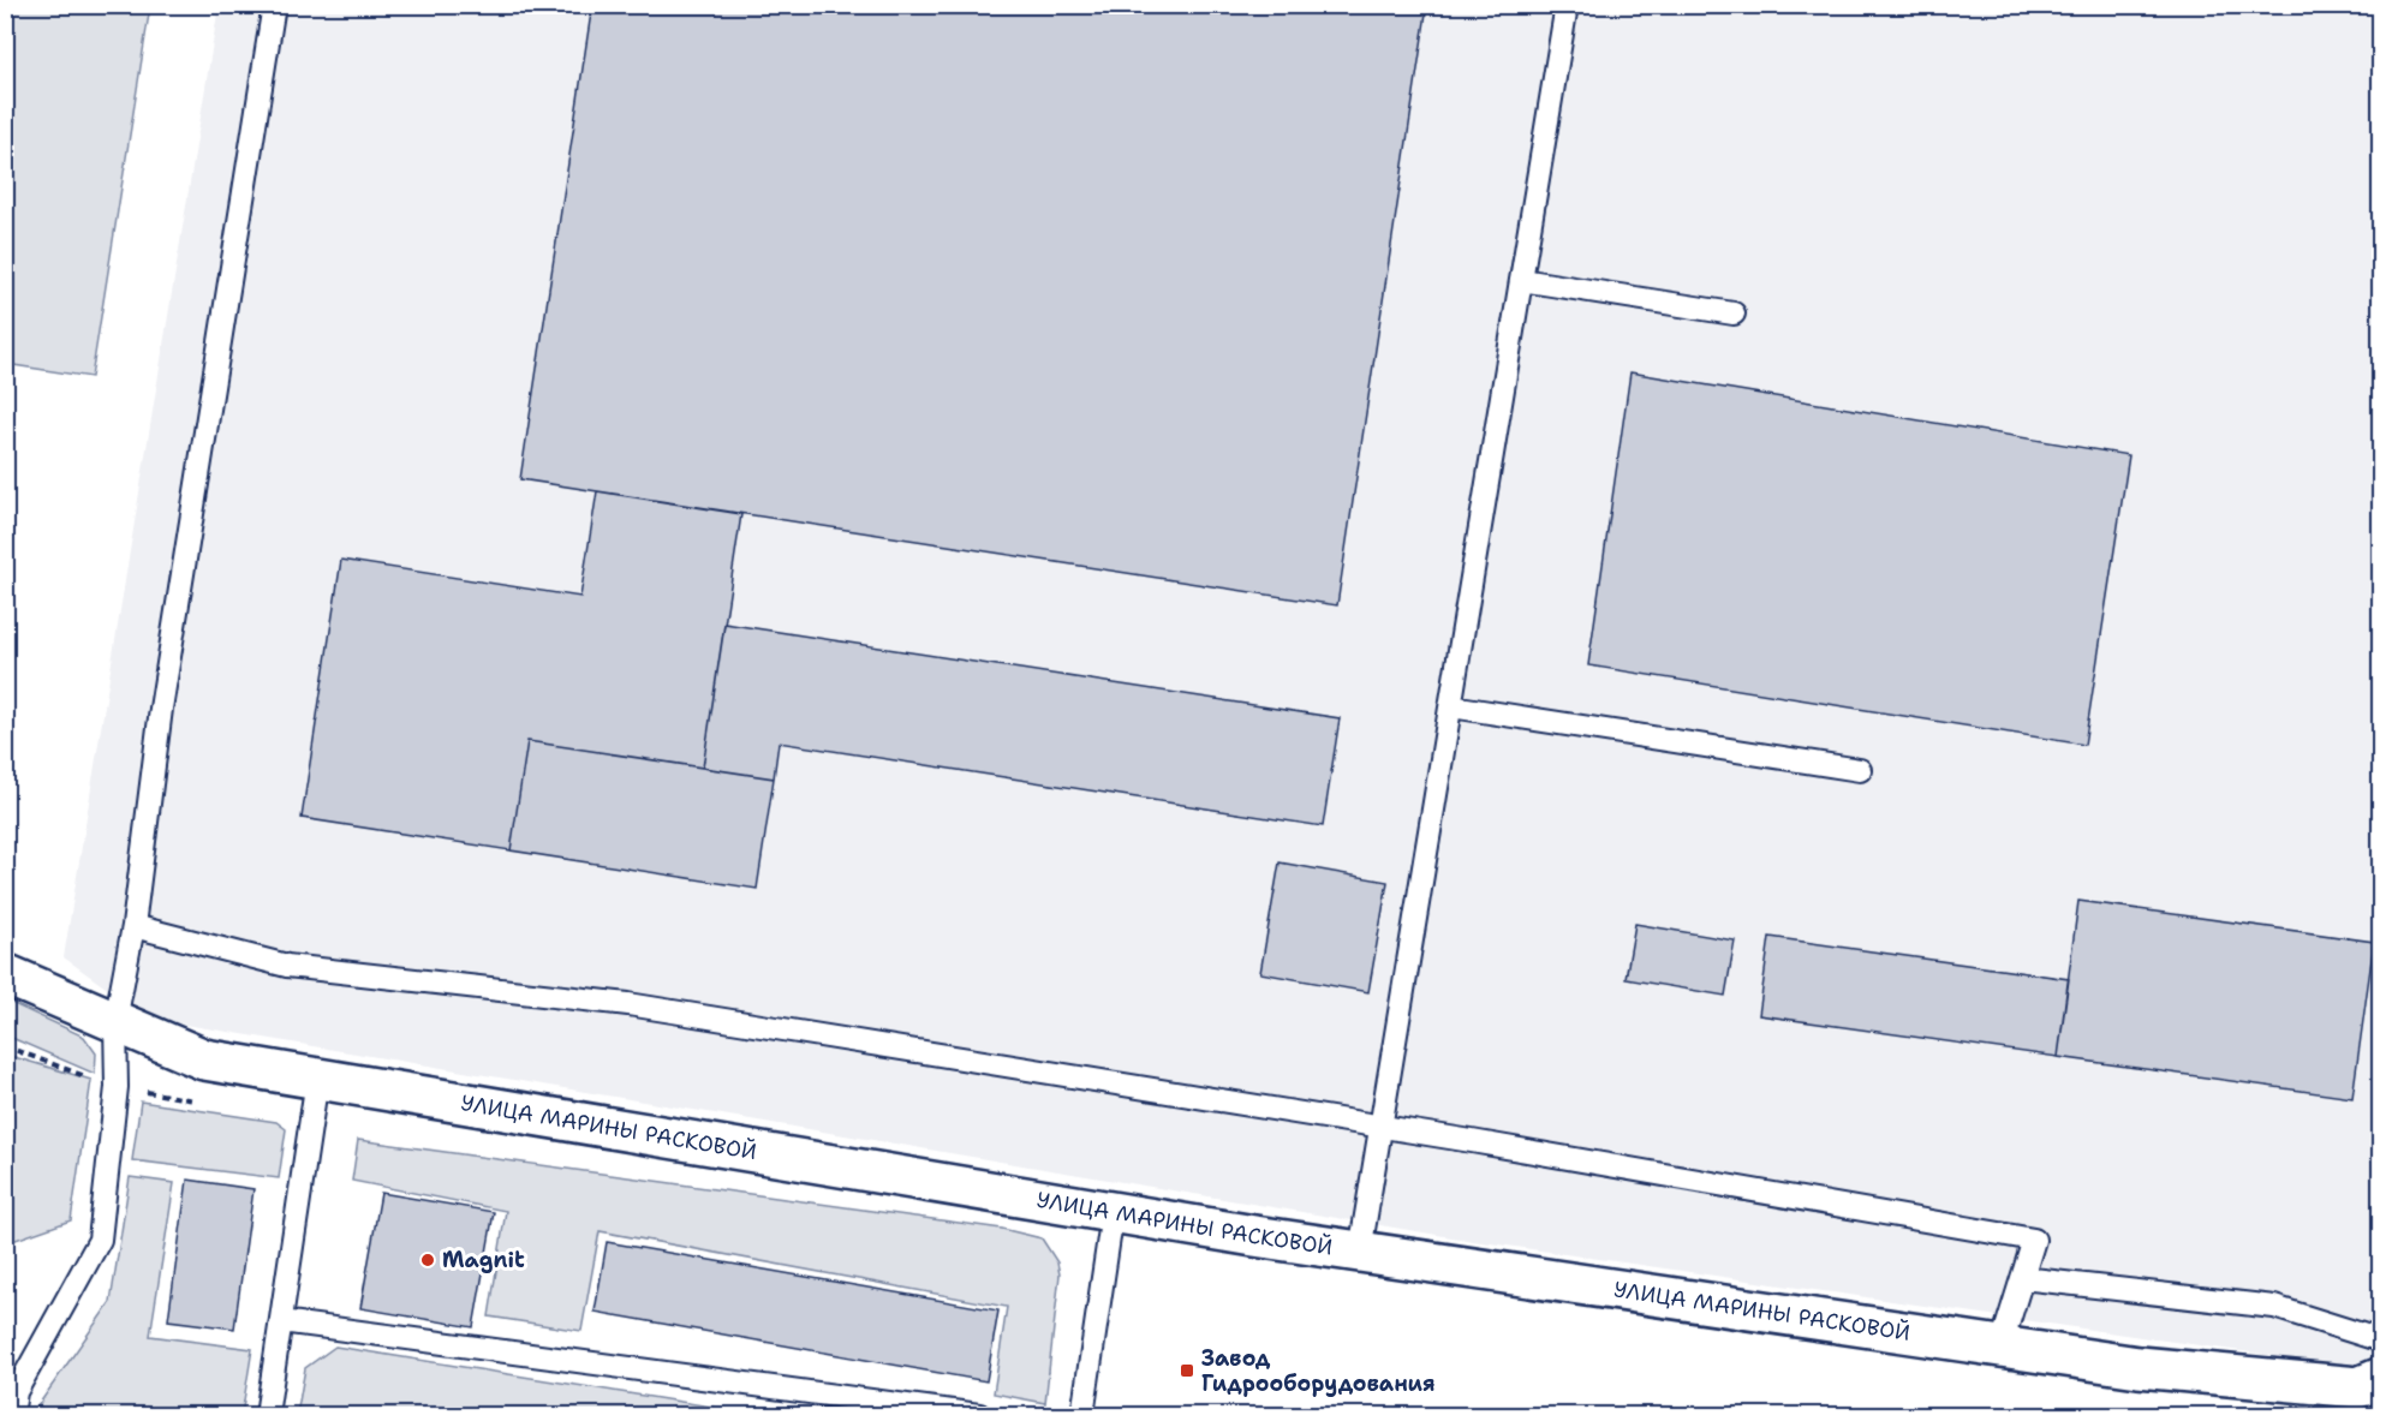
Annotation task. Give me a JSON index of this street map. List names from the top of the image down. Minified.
{"streets":{"street":["УЛИЦА МАРИНЫ РАСКОВОЙ"]},"places":{"other":["Magnit"],"transit":["Завод Гидрооборудования"]}}
